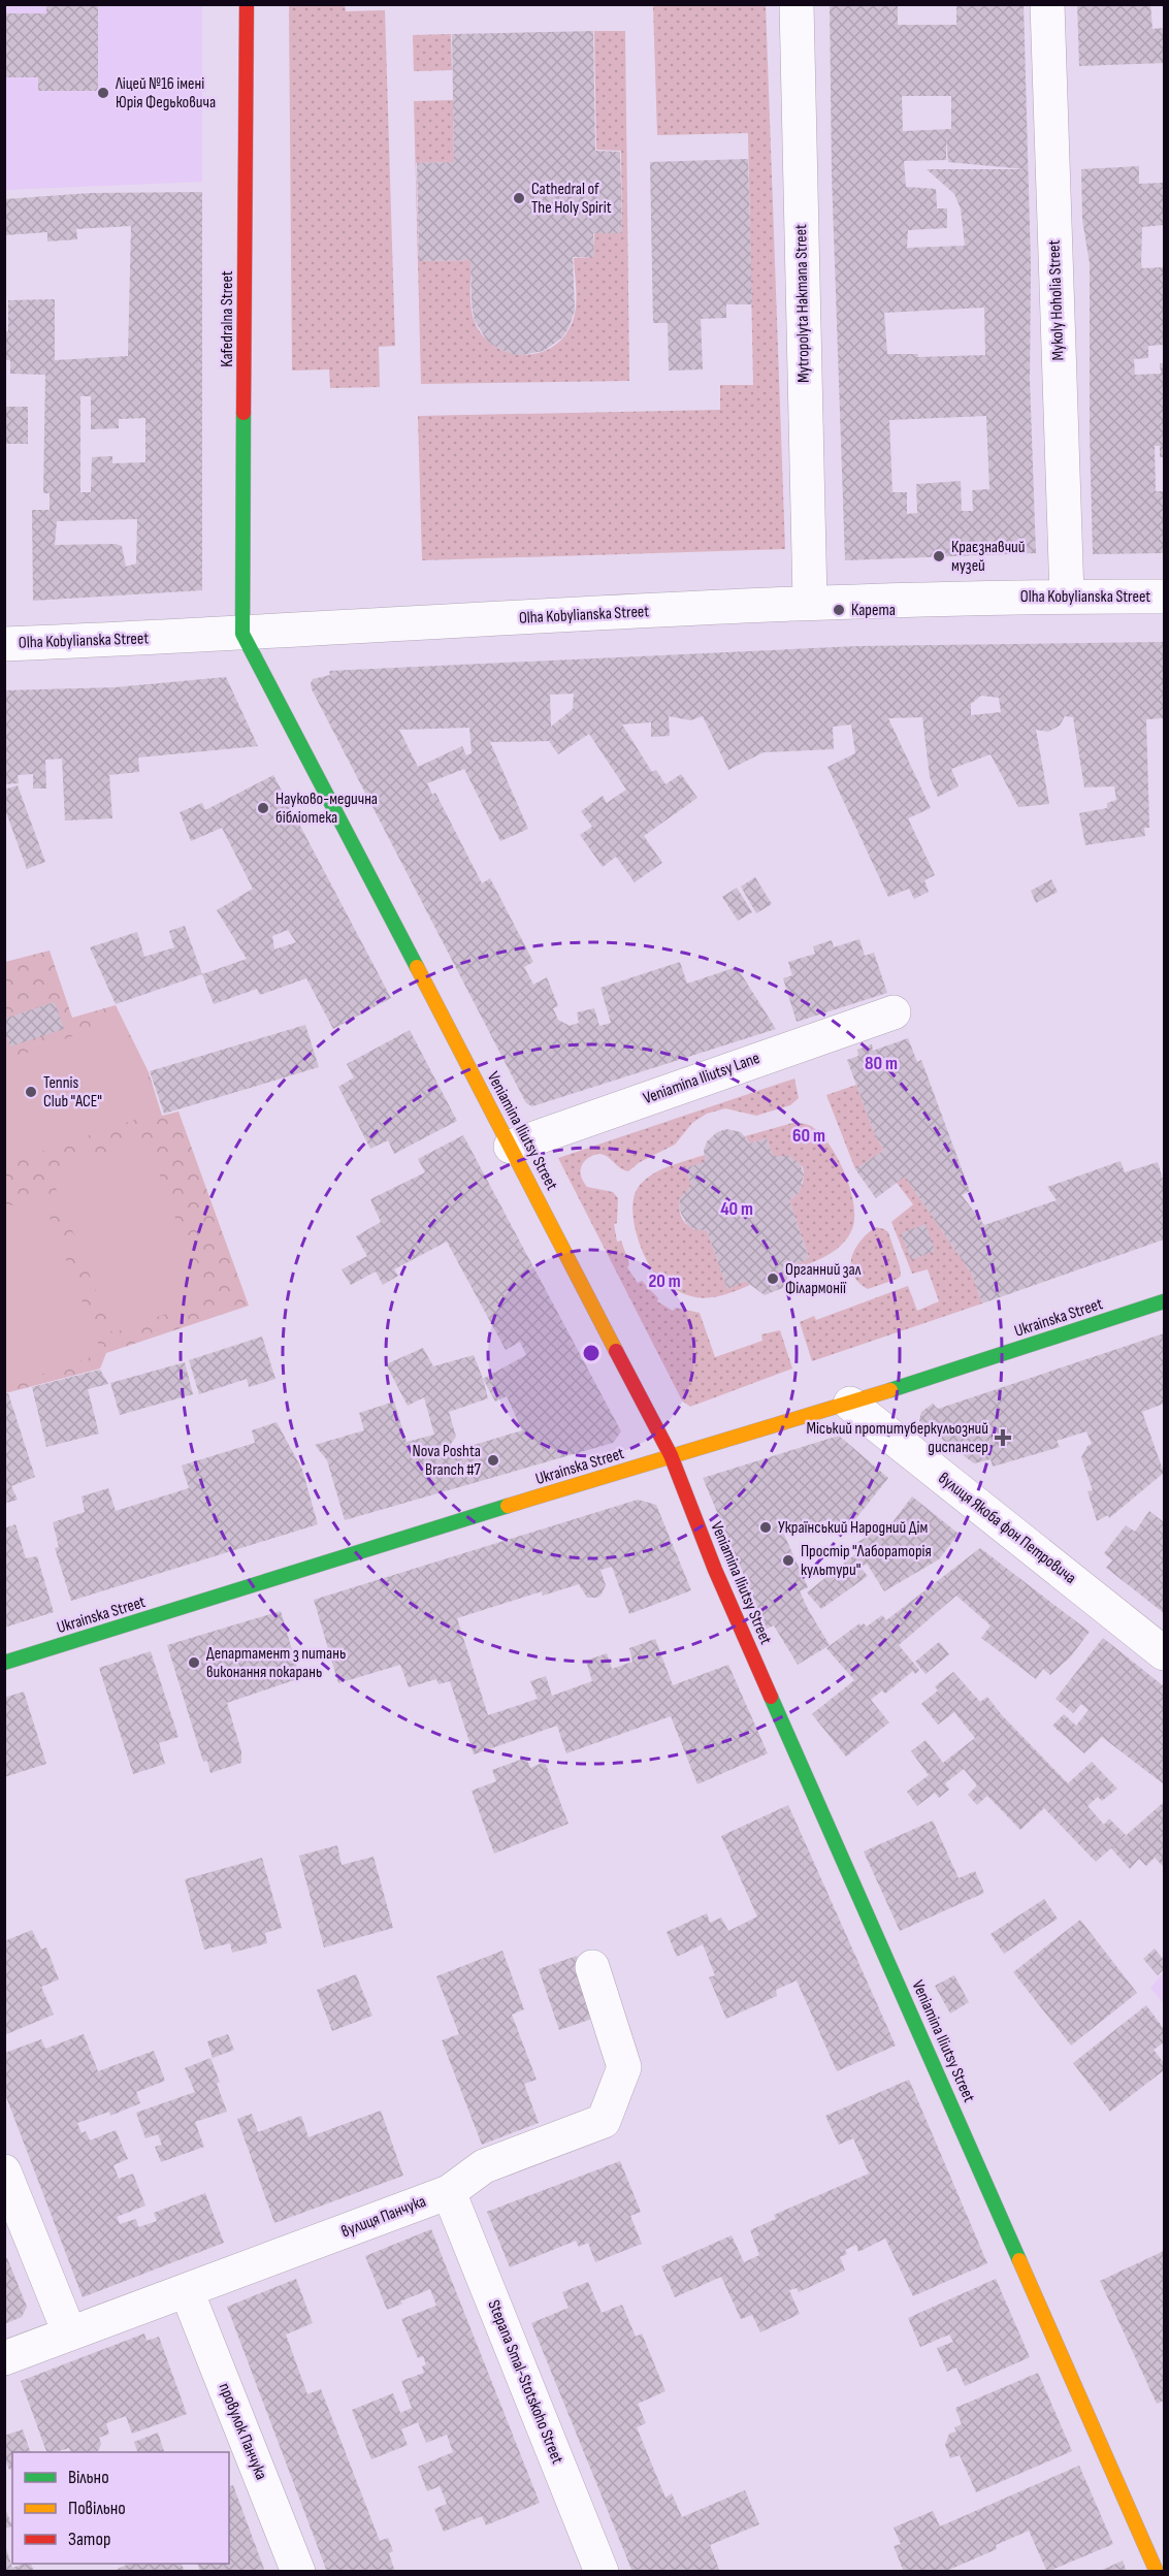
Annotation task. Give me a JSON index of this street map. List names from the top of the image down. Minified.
{"streets":{"street":["Mykoly Hoholia Street","Mytropolyta Hakmana Street","Kafedralna Street","Olha Kobylianska Street","Veniamina Iliutsy Lane","Veniamina Iliutsy Street","Ukrainska Street","вулиця Якоба фон Петровича","вулиця Панчука","Stepana Smal-Stotskoho Street","провулок Панчука"]},"crossings":[["Mykoly Hoholia Street","Olha Kobylianska Street"],["Mytropolyta Hakmana Street","Olha Kobylianska Street"],["Kafedralna Street","Olha Kobylianska Street"],["Kafedralna Street","Veniamina Iliutsy Street"],["Olha Kobylianska Street","Veniamina Iliutsy Street"],["Veniamina Iliutsy Lane","Veniamina Iliutsy Street"],["Veniamina Iliutsy Street","Ukrainska Street"],["Ukrainska Street","вулиця Якоба фон Петровича"],["вулиця Панчука","Stepana Smal-Stotskoho Street"],["вулиця Панчука","провулок Панчука"]],"places":{"other":["Ліцей №16 імені Юрія Федьковича","Cathedral of The Holy Spirit","Краєзнавчий музей","Карета","Науково-медична бібліотека","Tennis Club \"ACE\"","Органний зал Філармонії","Nova Poshta Branch #7","Український Народний Дім","Простір \"Лабораторія культури\"","Департамент з питань виконання покарань"],"health":["Міський протитуберкульозний диспансер"]},"legend":["Вільно","Повільно","Затор"],"rings":["80 m","60 m","40 m","20 m"]}
